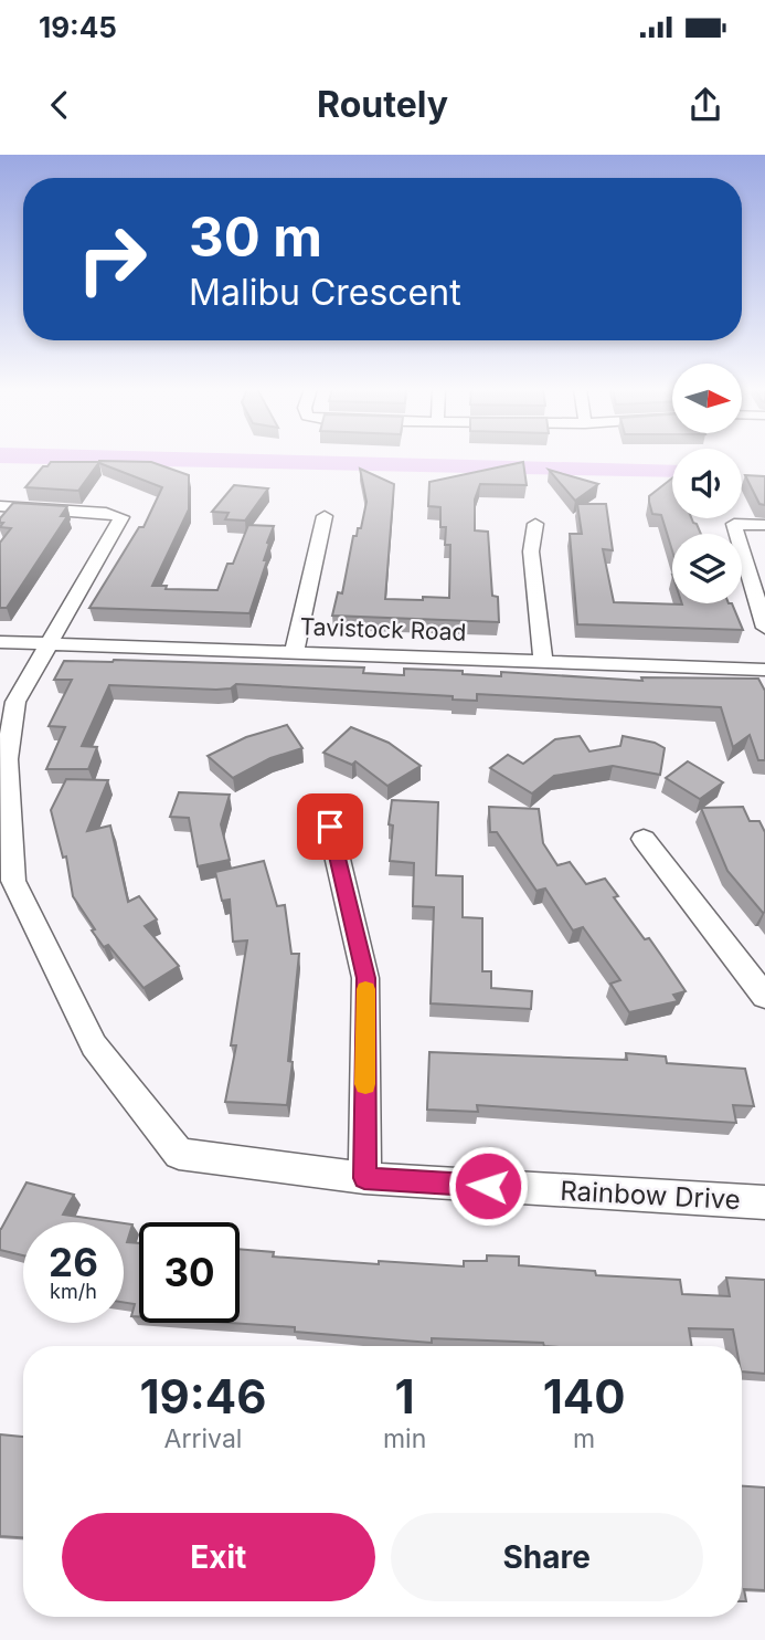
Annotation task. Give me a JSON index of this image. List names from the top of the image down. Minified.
{"streets":{"street":["Tavistock Road","Rainbow Drive"]},"crossings":[["Tavistock Road","Rainbow Drive"]],"north":"right","page":{"status":"19:45","header":"Routely","turn":["30 m","Malibu Crescent"],"speed":"26 km/h","limit":"30","eta":["19:46","Arrival","1","min","140","m"],"buttons":["Exit","Share"]}}
